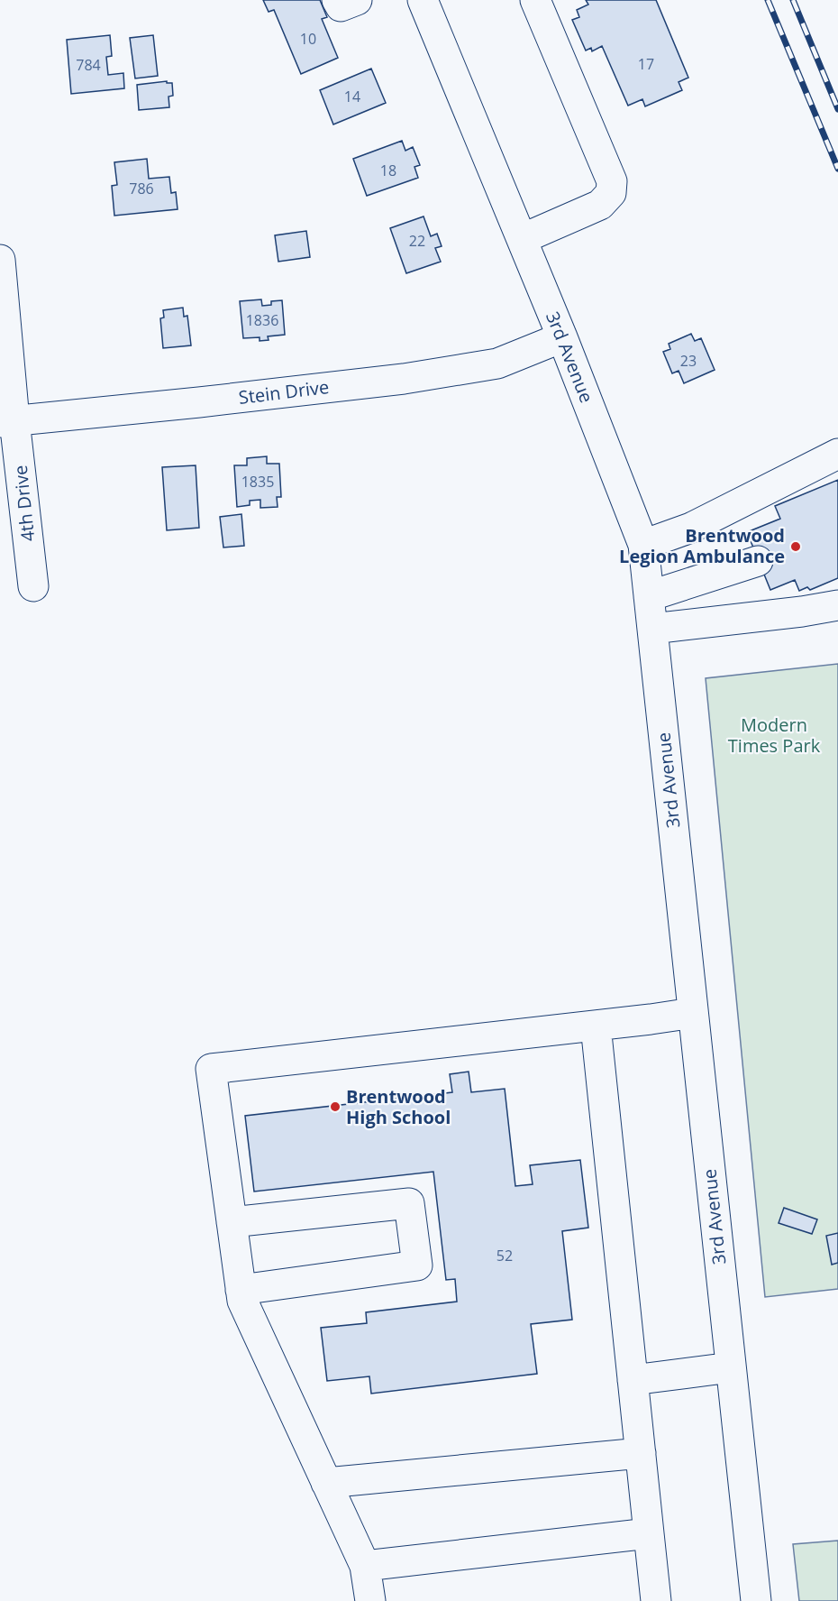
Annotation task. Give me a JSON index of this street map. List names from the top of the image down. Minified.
{"streets":{"street":["3rd Avenue","Stein Drive","4th Drive"]},"crossings":[["3rd Avenue","Stein Drive"],["Stein Drive","4th Drive"]],"parks":["Modern Times Park"],"places":["Brentwood Legion Ambulance","Brentwood High School"],"house_numbers":["10","17","784","14","18","786","22","1836","23","1835","52"]}
